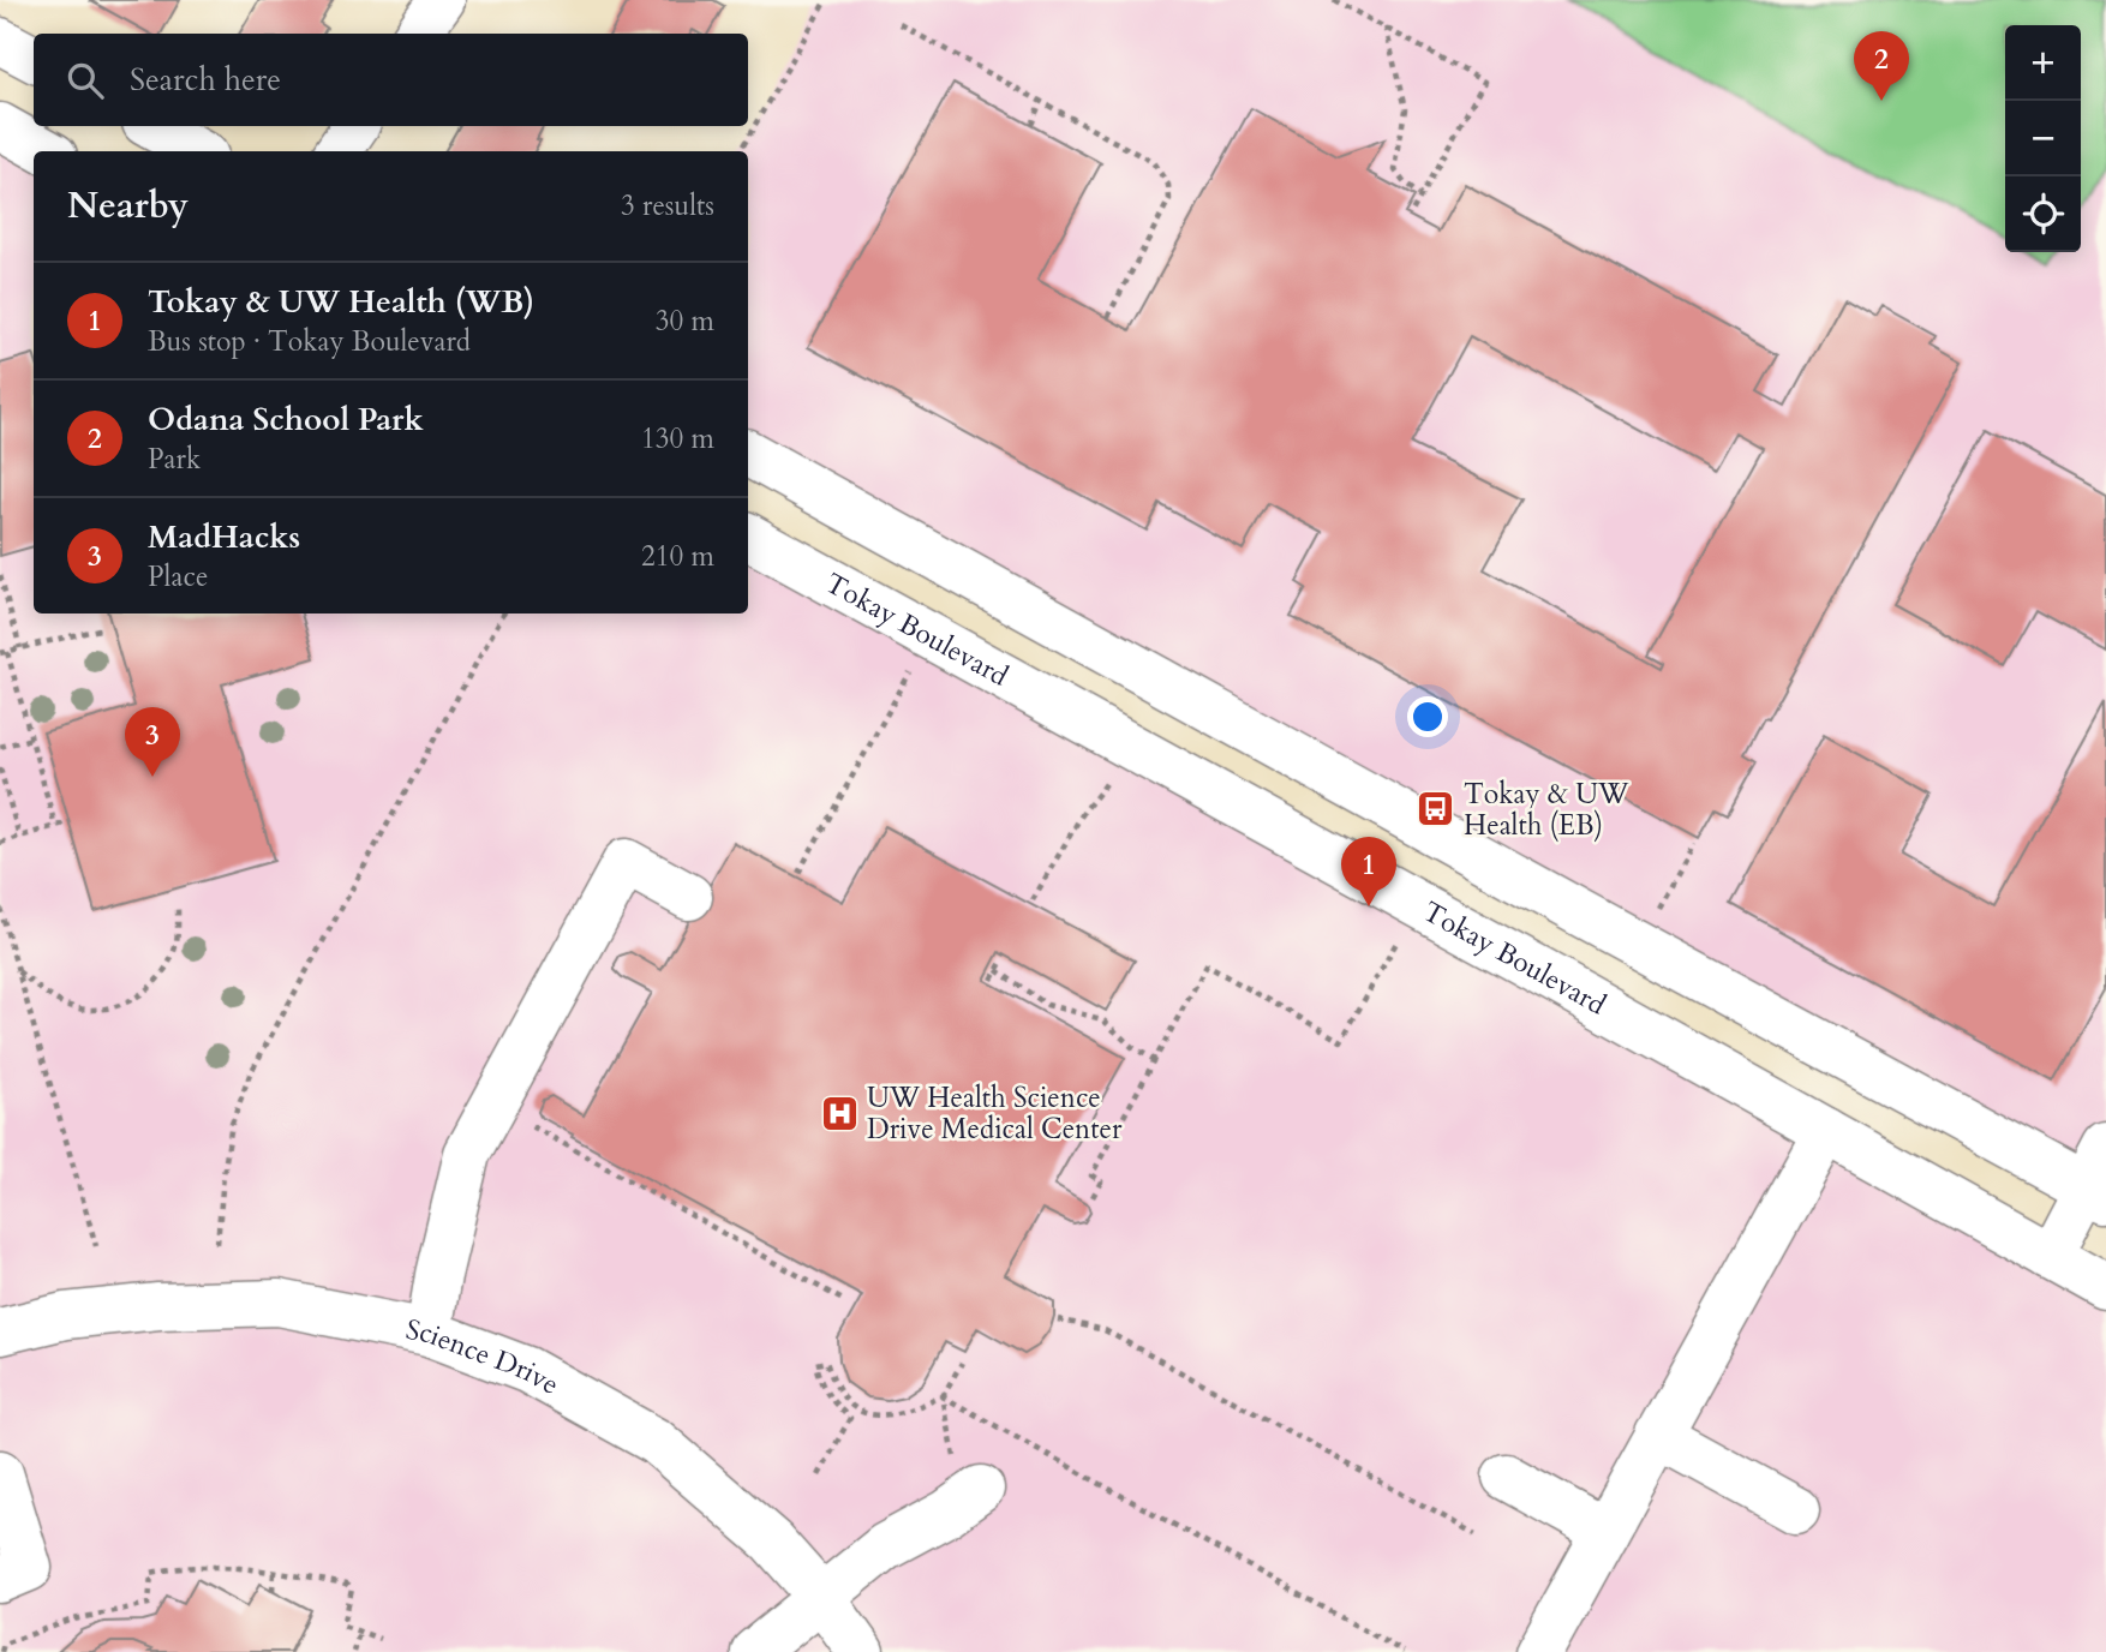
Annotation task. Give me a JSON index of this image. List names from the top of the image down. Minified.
{"streets":{"street":["Tokay Boulevard","Science Drive"]},"places":{"bus stop":["Tokay & UW Health (EB)"],"hospital":["UW Health Science Drive Medical Center"]},"page":{"map_buttons":["+","−"],"pins":["2","3","1"],"search":"Search here","heading":["Nearby","3 results"],"list":[{"mark":"1","name":"Tokay & UW Health (WB)","note":"Bus stop · Tokay Boulevard","value":"30 m"},{"mark":"2","name":"Odana School Park","note":"Park","value":"130 m"},{"mark":"3","name":"MadHacks","note":"Place","value":"210 m"}]}}
